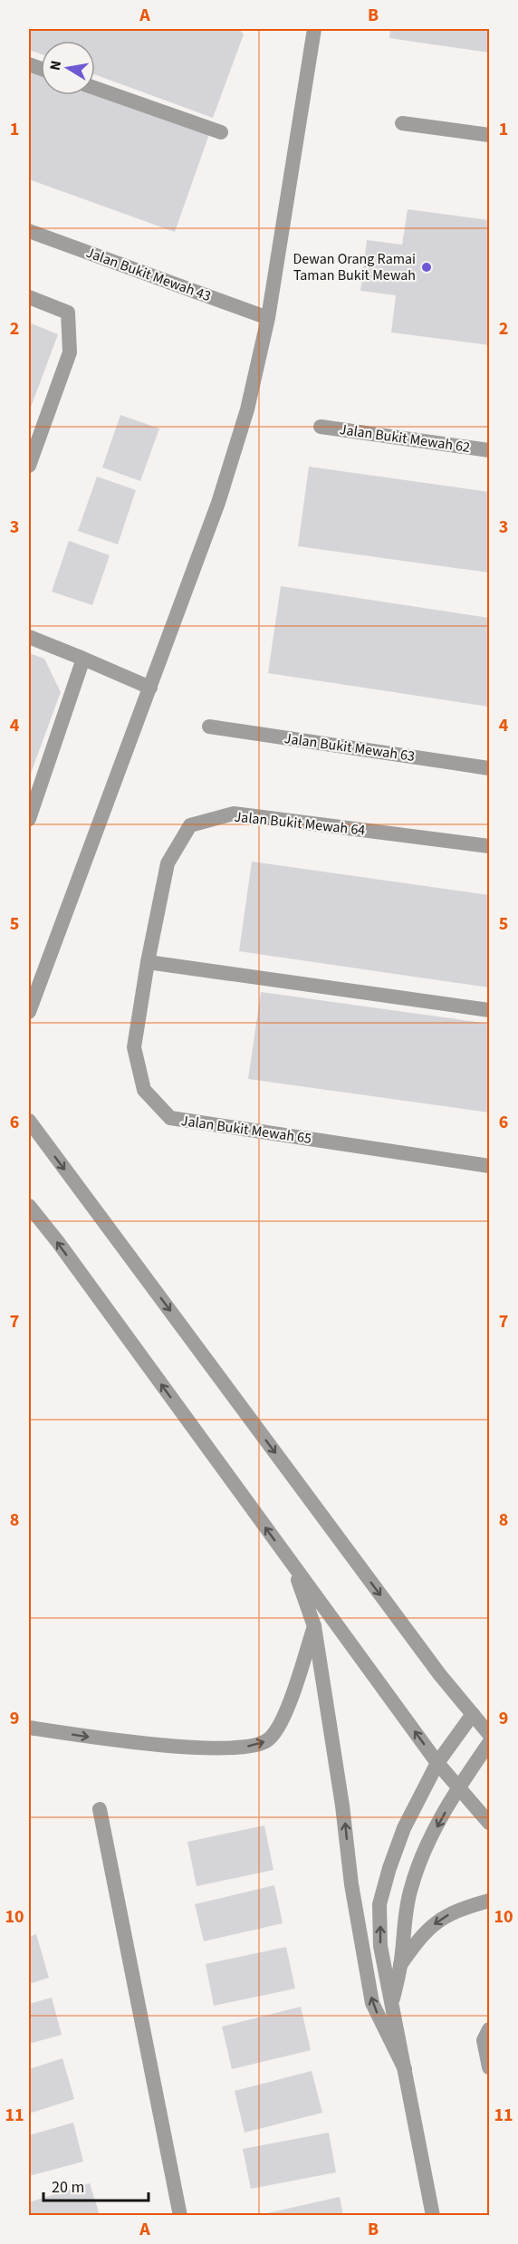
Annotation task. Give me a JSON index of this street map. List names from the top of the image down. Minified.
{"streets":{"street":["Jalan Bukit Mewah 43","Jalan Bukit Mewah 62","Jalan Bukit Mewah 63","Jalan Bukit Mewah 64","Jalan Bukit Mewah 65"]},"crossings":[["Jalan Bukit Mewah 64","Jalan Bukit Mewah 65"]],"places":["Dewan Orang Ramai Taman Bukit Mewah"],"scale_bar":"20 m","north":"left","grid":{"columns":["A","B"],"rows":["1","2","3","4","5","6","7","8","9","10","11"]}}
